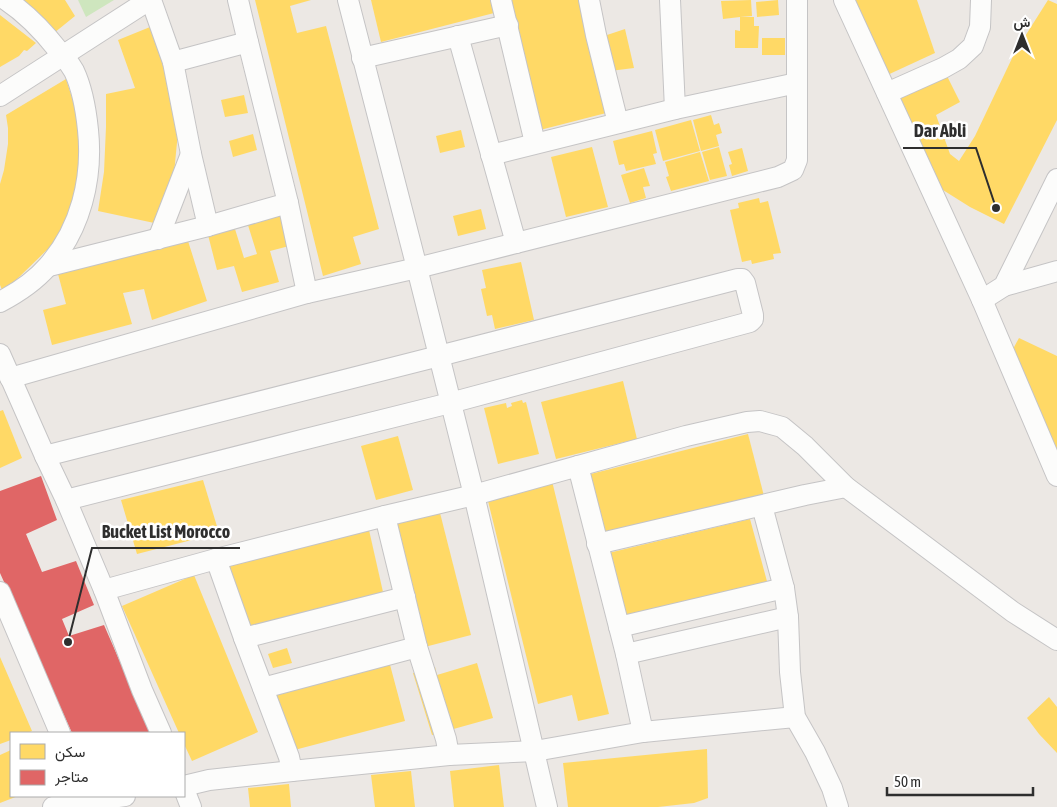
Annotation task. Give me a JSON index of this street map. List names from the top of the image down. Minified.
{"places":["Dar Abli","Bucket List Morocco"],"legend":["سكن","متاجر"],"scale_bar":"50 m","north":"top"}
